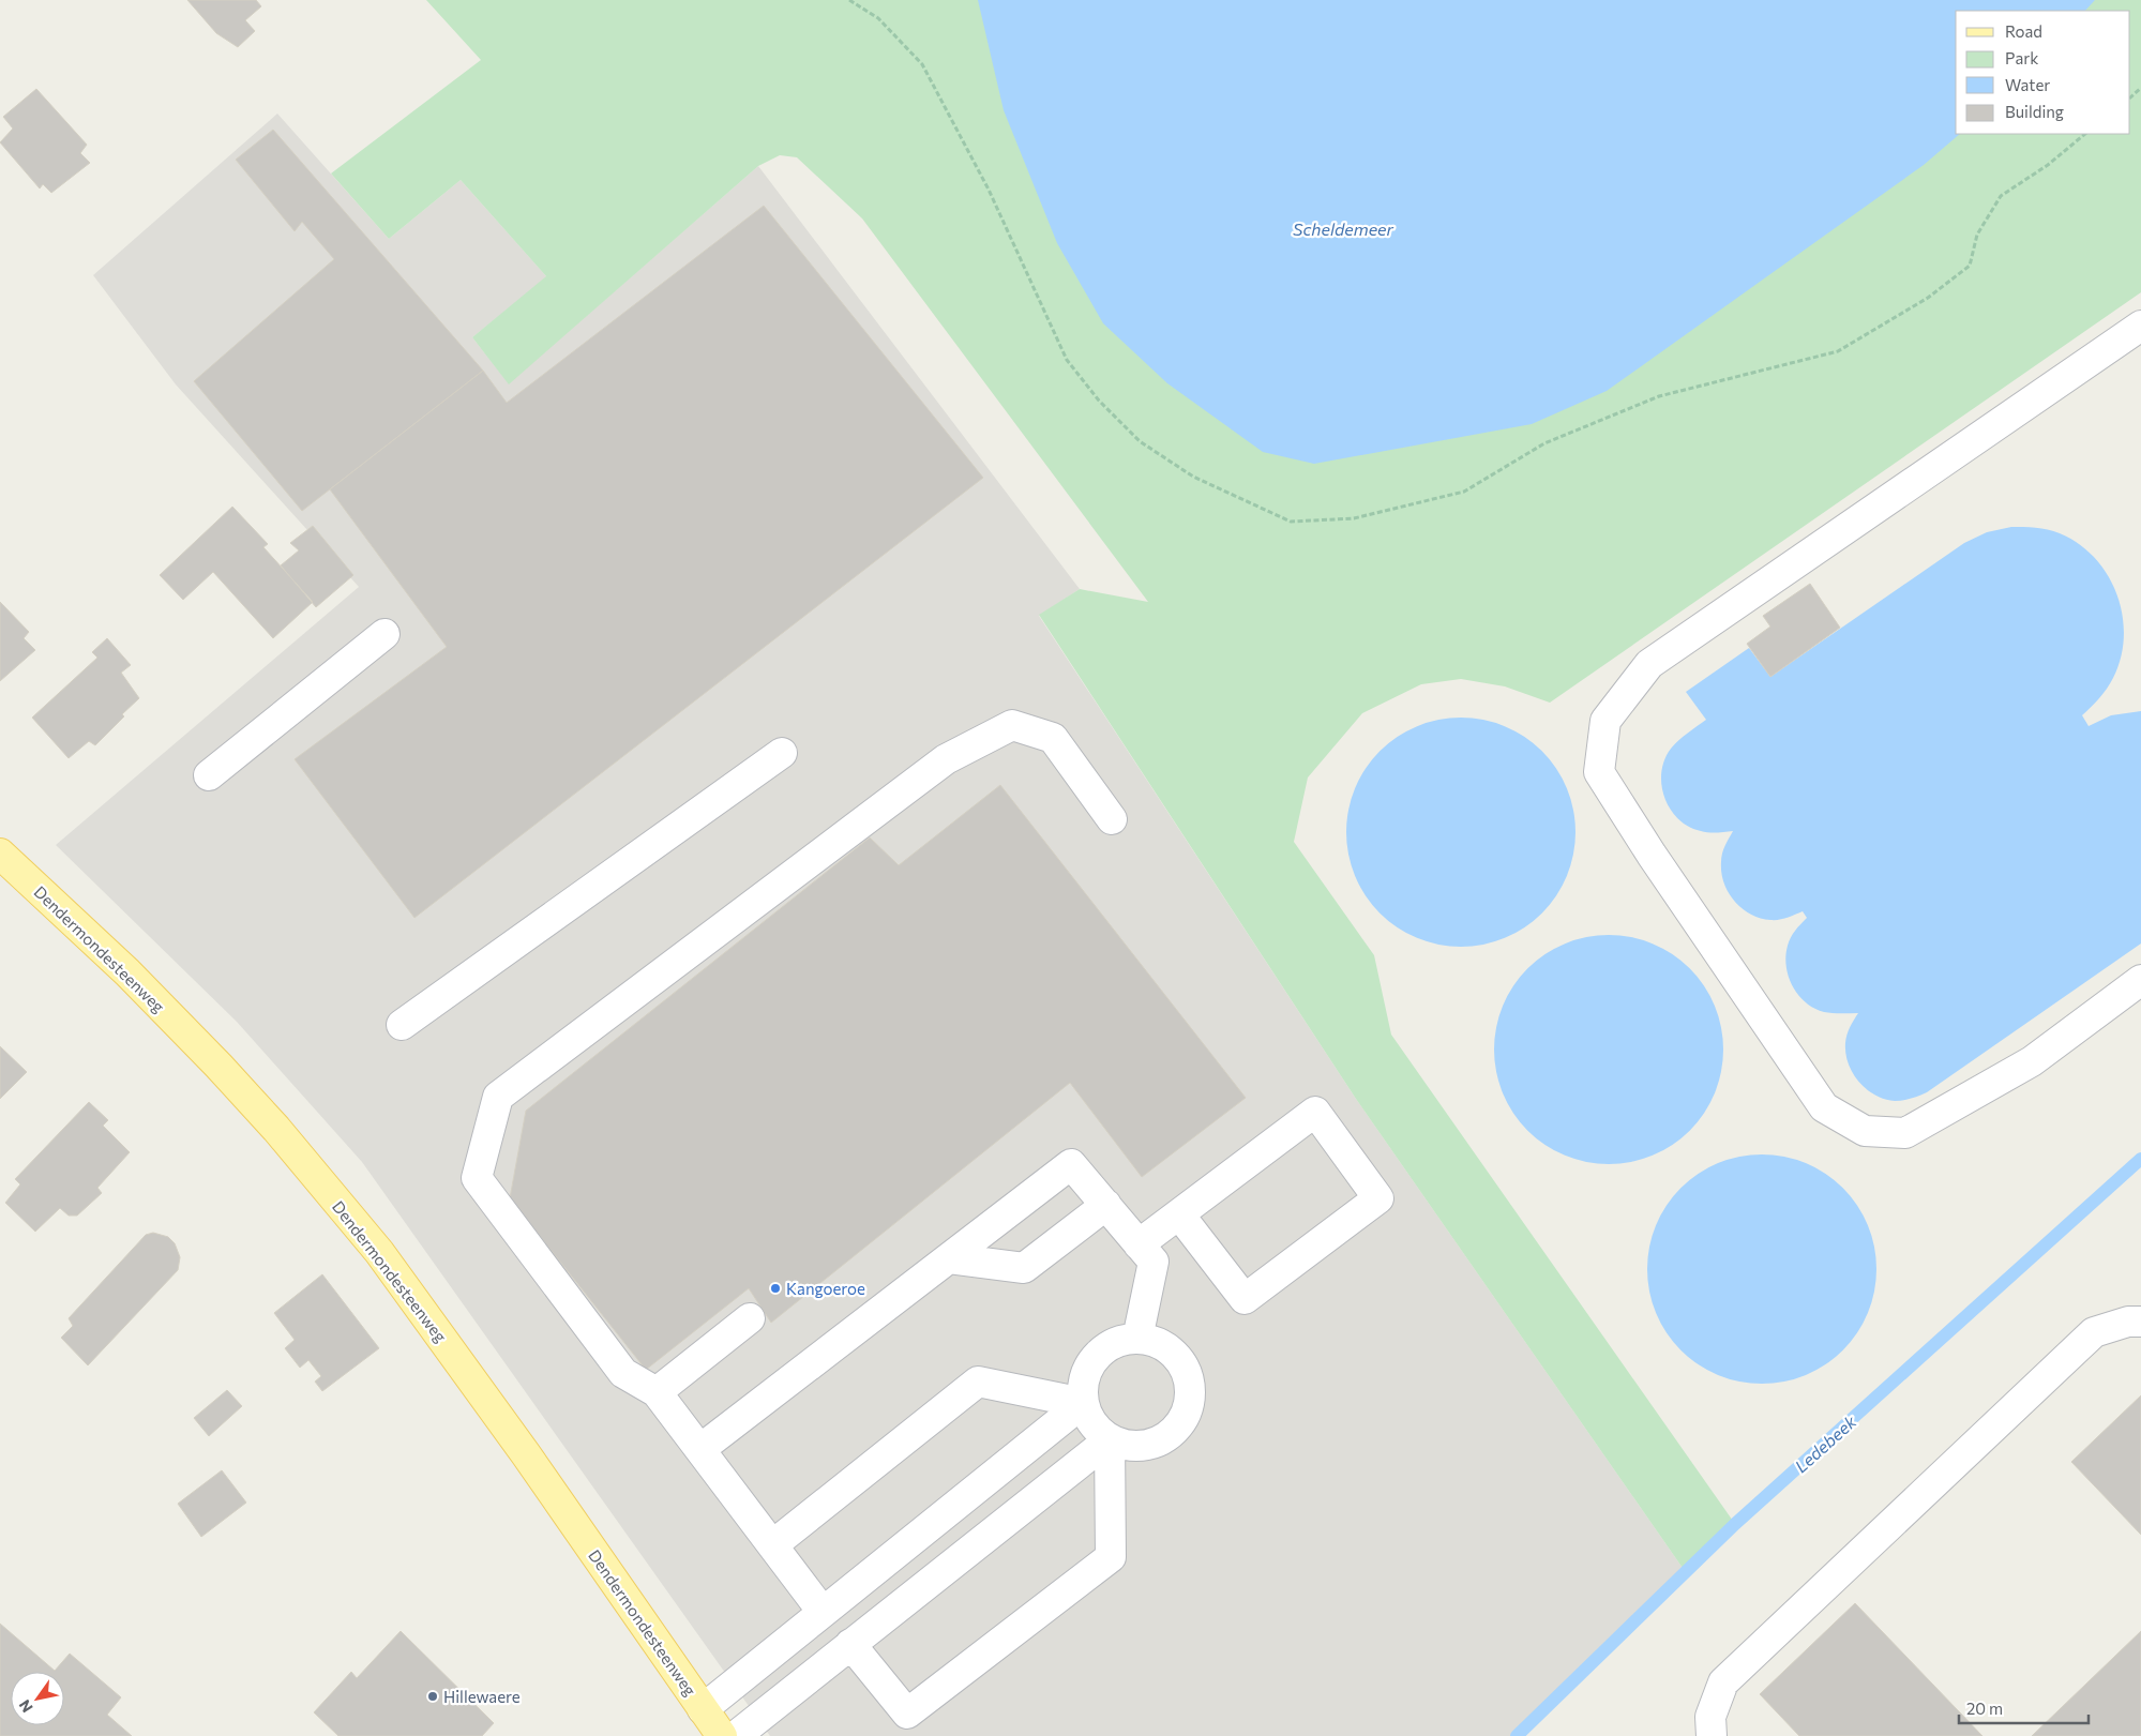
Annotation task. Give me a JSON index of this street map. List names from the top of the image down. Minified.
{"streets":{"main road":["Dendermondesteenweg"]},"water":["Scheldemeer","Ledebeek"],"places":["Kangoeroe","Hillewaere"],"legend":["Road","Park","Water","Building"],"scale_bar":"20 m","north":"bottom left"}
